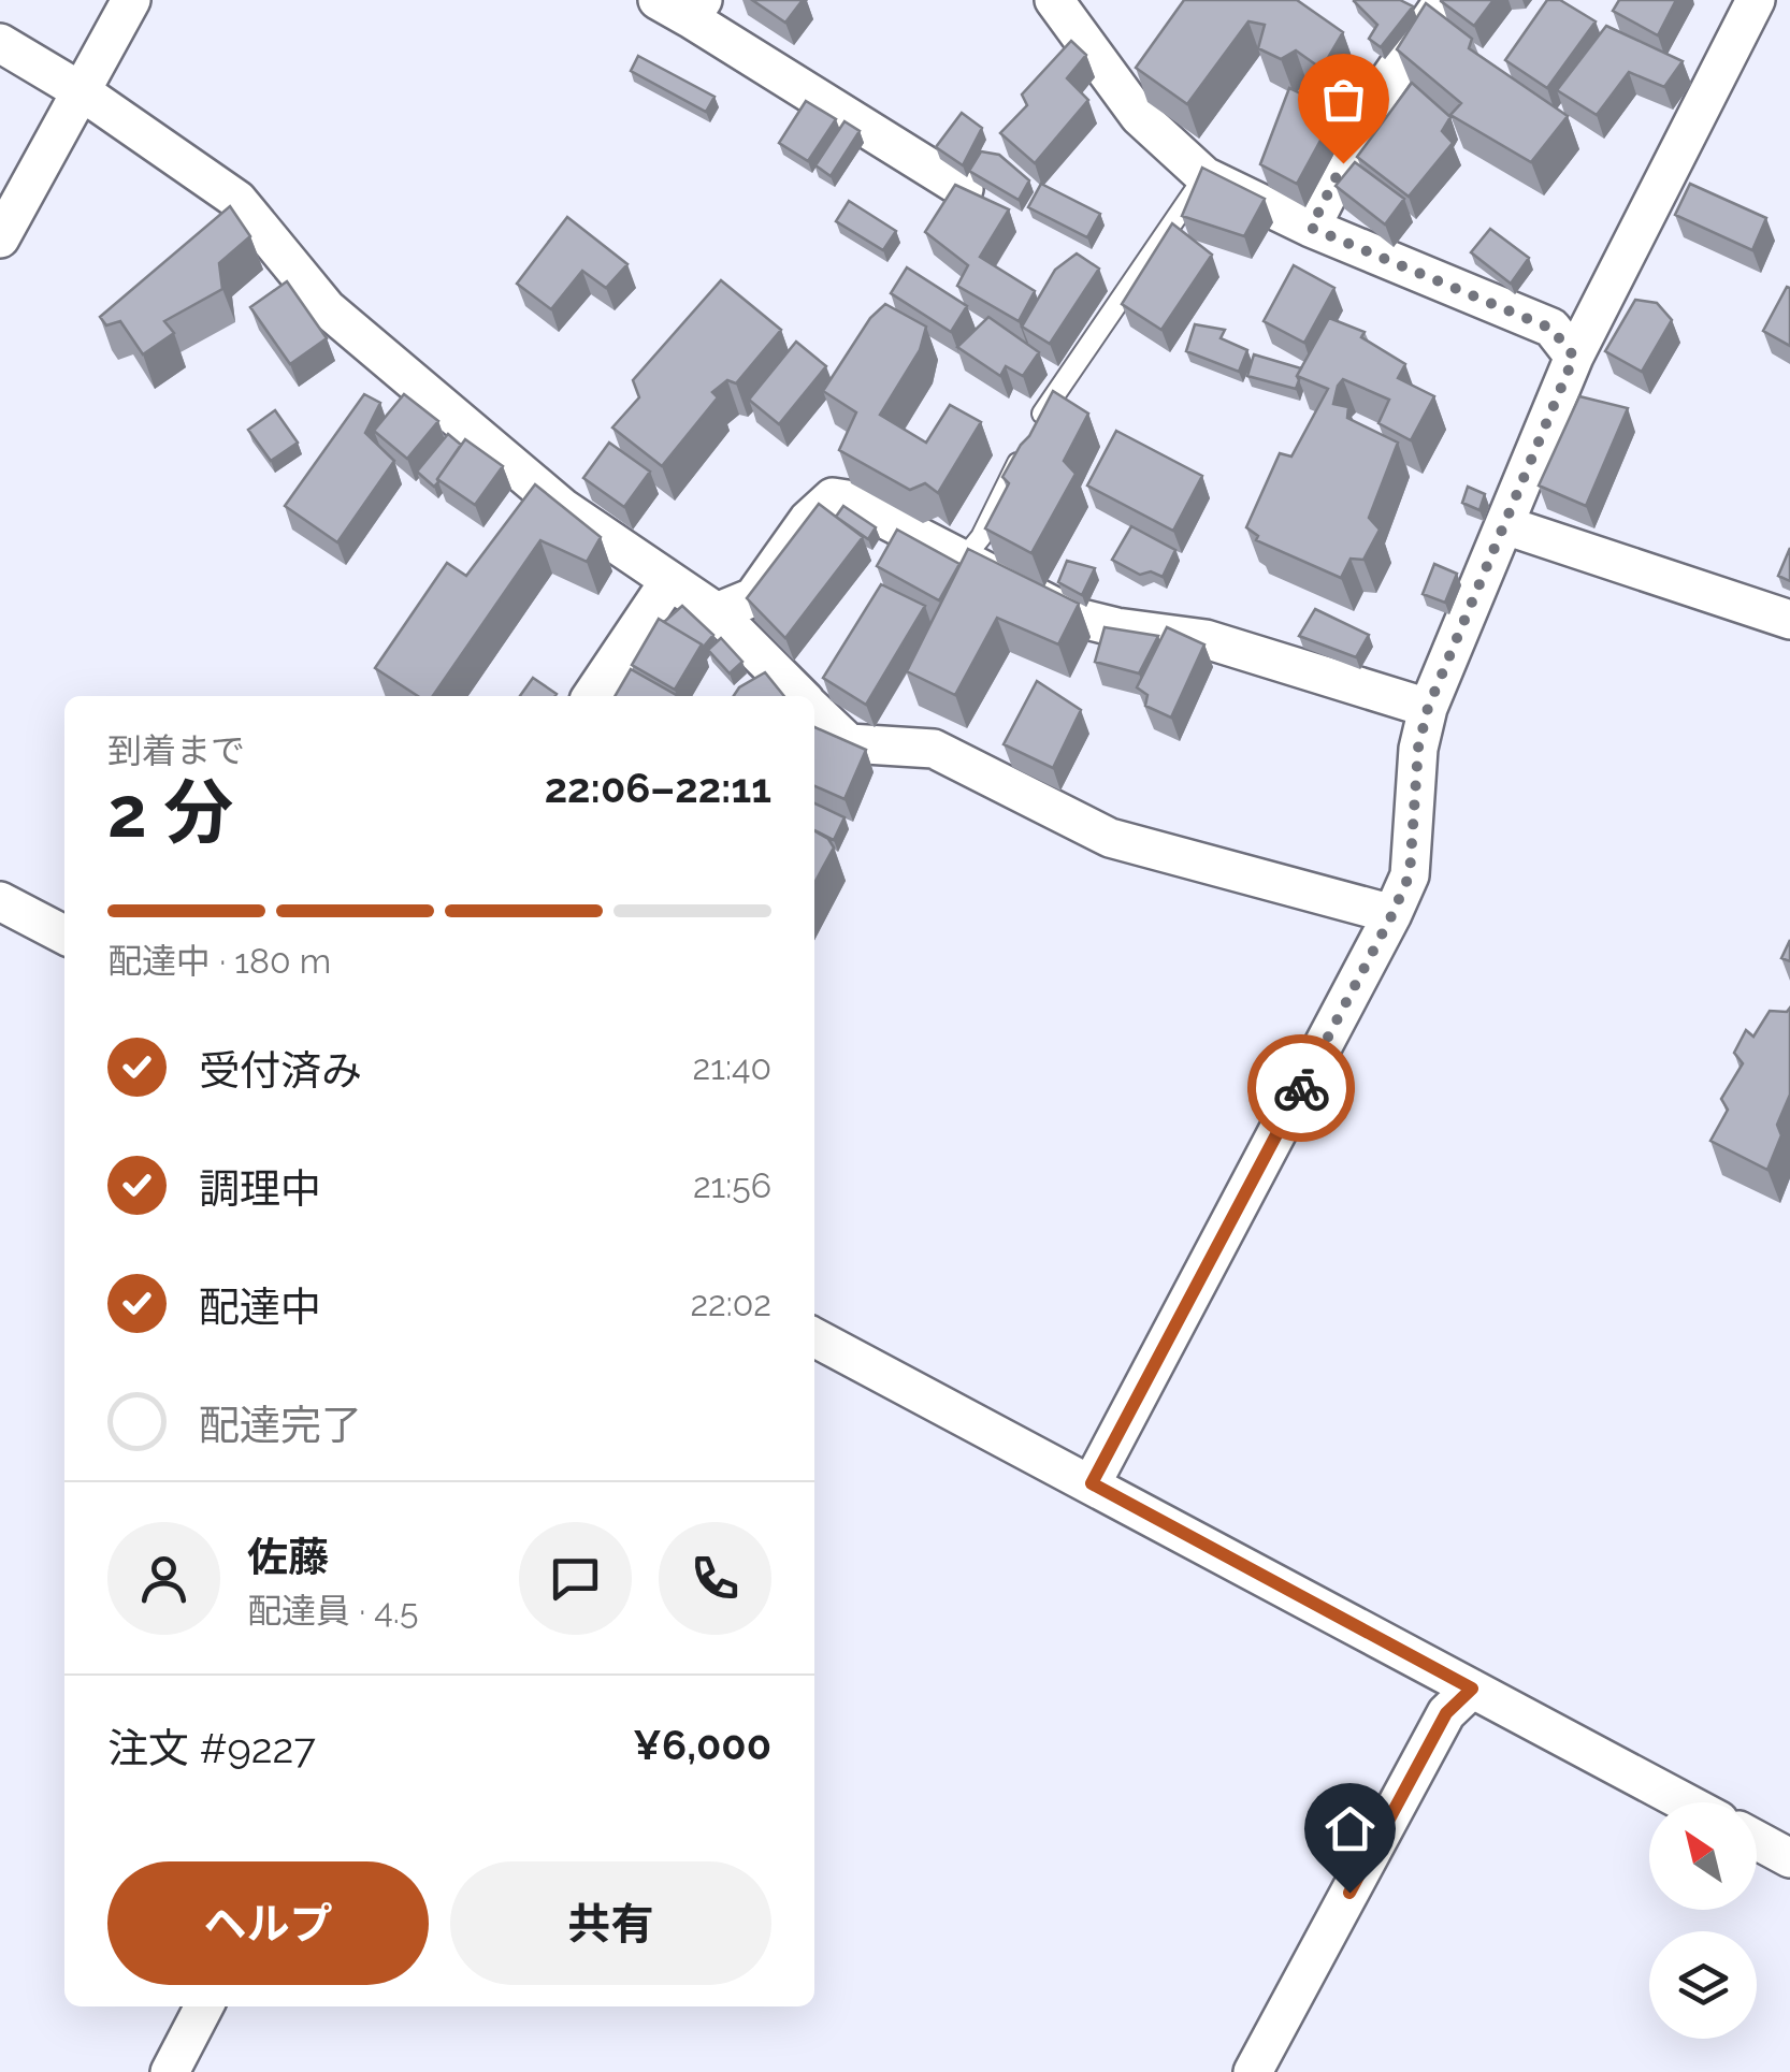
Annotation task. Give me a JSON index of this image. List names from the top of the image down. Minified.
{"north":"top left","page":{"heading":["2 分","到着まで","22:06–22:11"],"panel":["佐藤","配達員 · 4.5","注文 #9227","¥6,000"],"bar":"配達中 · 180 m","list":[["受付済み","21:40"],["調理中","21:56"],["配達中","22:02"],"配達完了"],"buttons":["ヘルプ","共有"]}}
